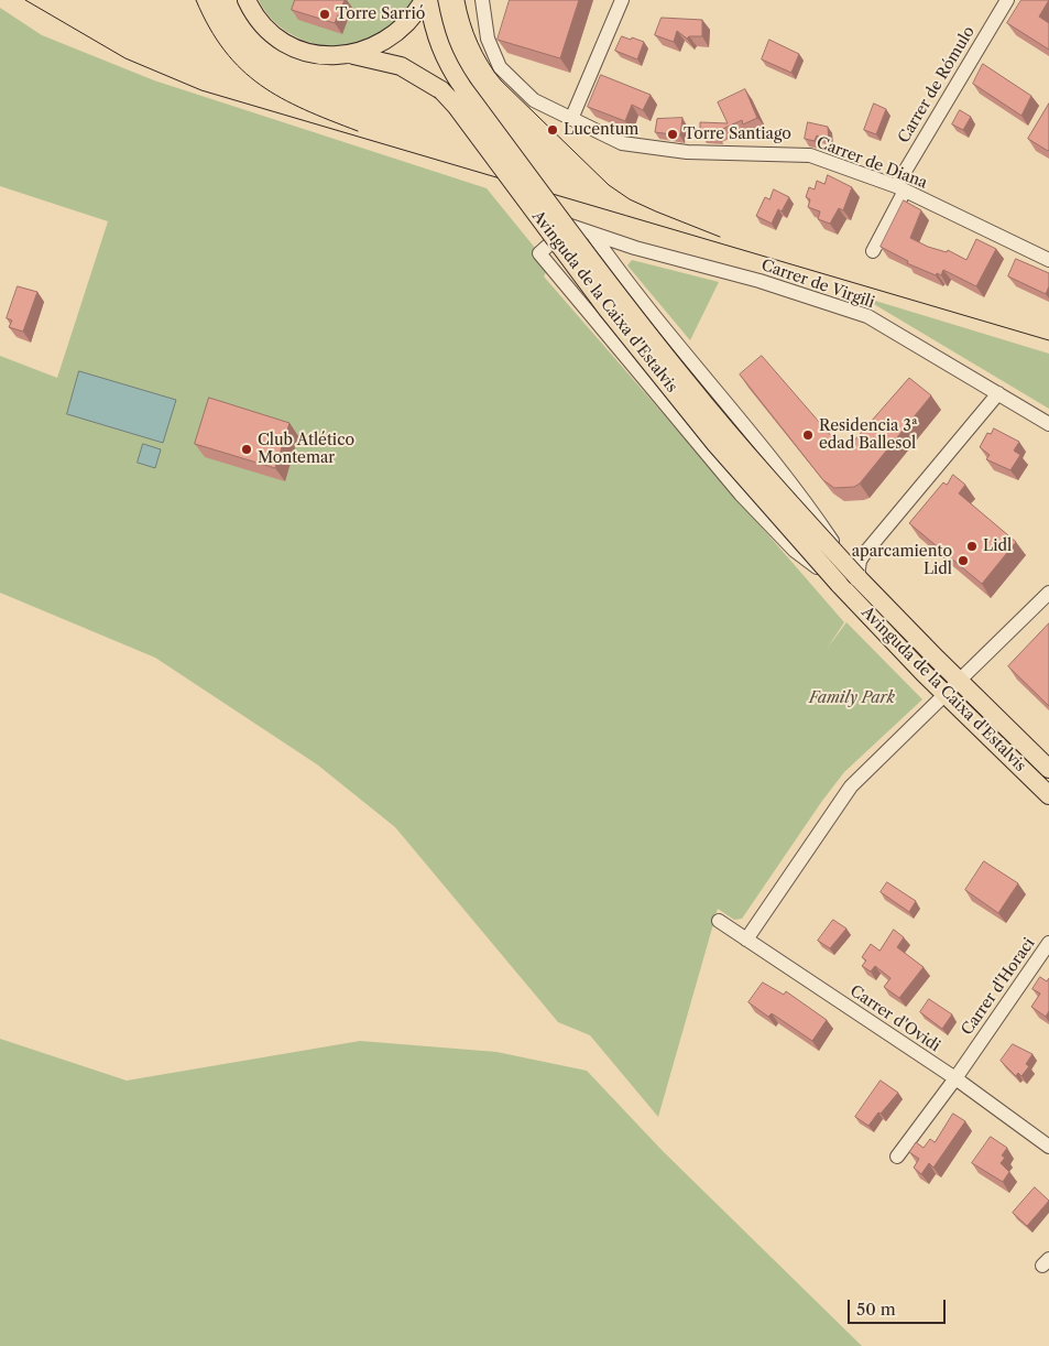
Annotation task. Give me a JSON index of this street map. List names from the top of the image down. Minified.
{"streets":{"main road":["Avinguda de la Caixa d'Estalvis"],"street":["Carrer de Rómulo","Carrer de Diana","Carrer de Virgili","Carrer d'Horaci","Carrer d'Ovidi"]},"crossings":[["Carrer de Rómulo","Carrer de Diana"],["Carrer de Virgili","Avinguda de la Caixa d'Estalvis"],["Carrer d'Horaci","Carrer d'Ovidi"]],"parks":["Family Park"],"places":["Torre Sarrió","Lucentum","Torre Santiago","Residencia 3ª edad Ballesol","Club Atlético Montemar","Lidl","aparcamiento Lidl"],"scale_bar":"50 m"}
